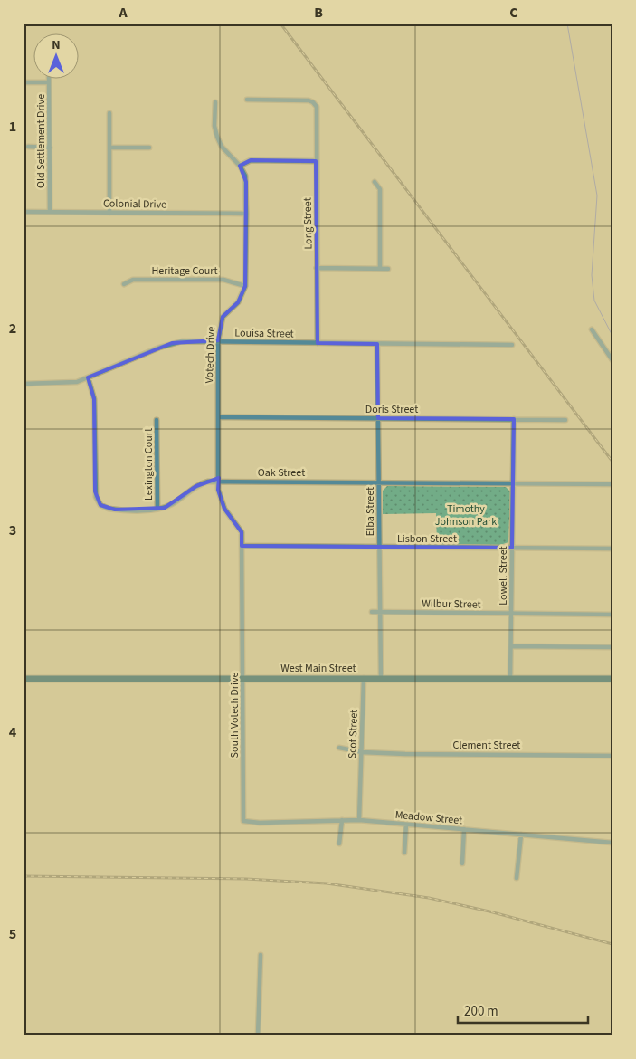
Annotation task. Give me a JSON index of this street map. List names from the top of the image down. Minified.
{"streets":{"main road":["West Main Street"],"street":["Old Settlement Drive","Colonial Drive","Long Street","Heritage Court","Louisa Street","Votech Drive","Doris Street","Lexington Court","Oak Street","Elba Street","Lisbon Street","Lowell Street","Wilbur Street","South Votech Drive","Scot Street","Clement Street","Meadow Street"]},"crossings":[["Old Settlement Drive","Colonial Drive"],["Colonial Drive","Votech Drive"],["Long Street","Louisa Street"],["Heritage Court","Votech Drive"],["Louisa Street","Votech Drive"],["Louisa Street","Oak Street"],["Louisa Street","Elba Street"],["Votech Drive","Doris Street"],["Votech Drive","Oak Street"],["Votech Drive","Lisbon Street"],["Votech Drive","South Votech Drive"],["Doris Street","Elba Street"],["Doris Street","Lowell Street"],["Lexington Court","Oak Street"],["Oak Street","Elba Street"],["Oak Street","Lowell Street"],["Elba Street","Lisbon Street"],["Elba Street","Wilbur Street"],["Elba Street","West Main Street"],["Lisbon Street","Lowell Street"],["Lowell Street","Wilbur Street"],["Lowell Street","West Main Street"],["West Main Street","South Votech Drive"],["West Main Street","Scot Street"],["South Votech Drive","Meadow Street"],["Scot Street","Clement Street"],["Scot Street","Meadow Street"]],"parks":["Timothy Johnson Park"],"scale_bar":"200 m","north":"top","grid":{"columns":["A","B","C"],"rows":["1","2","3","4","5"]}}
